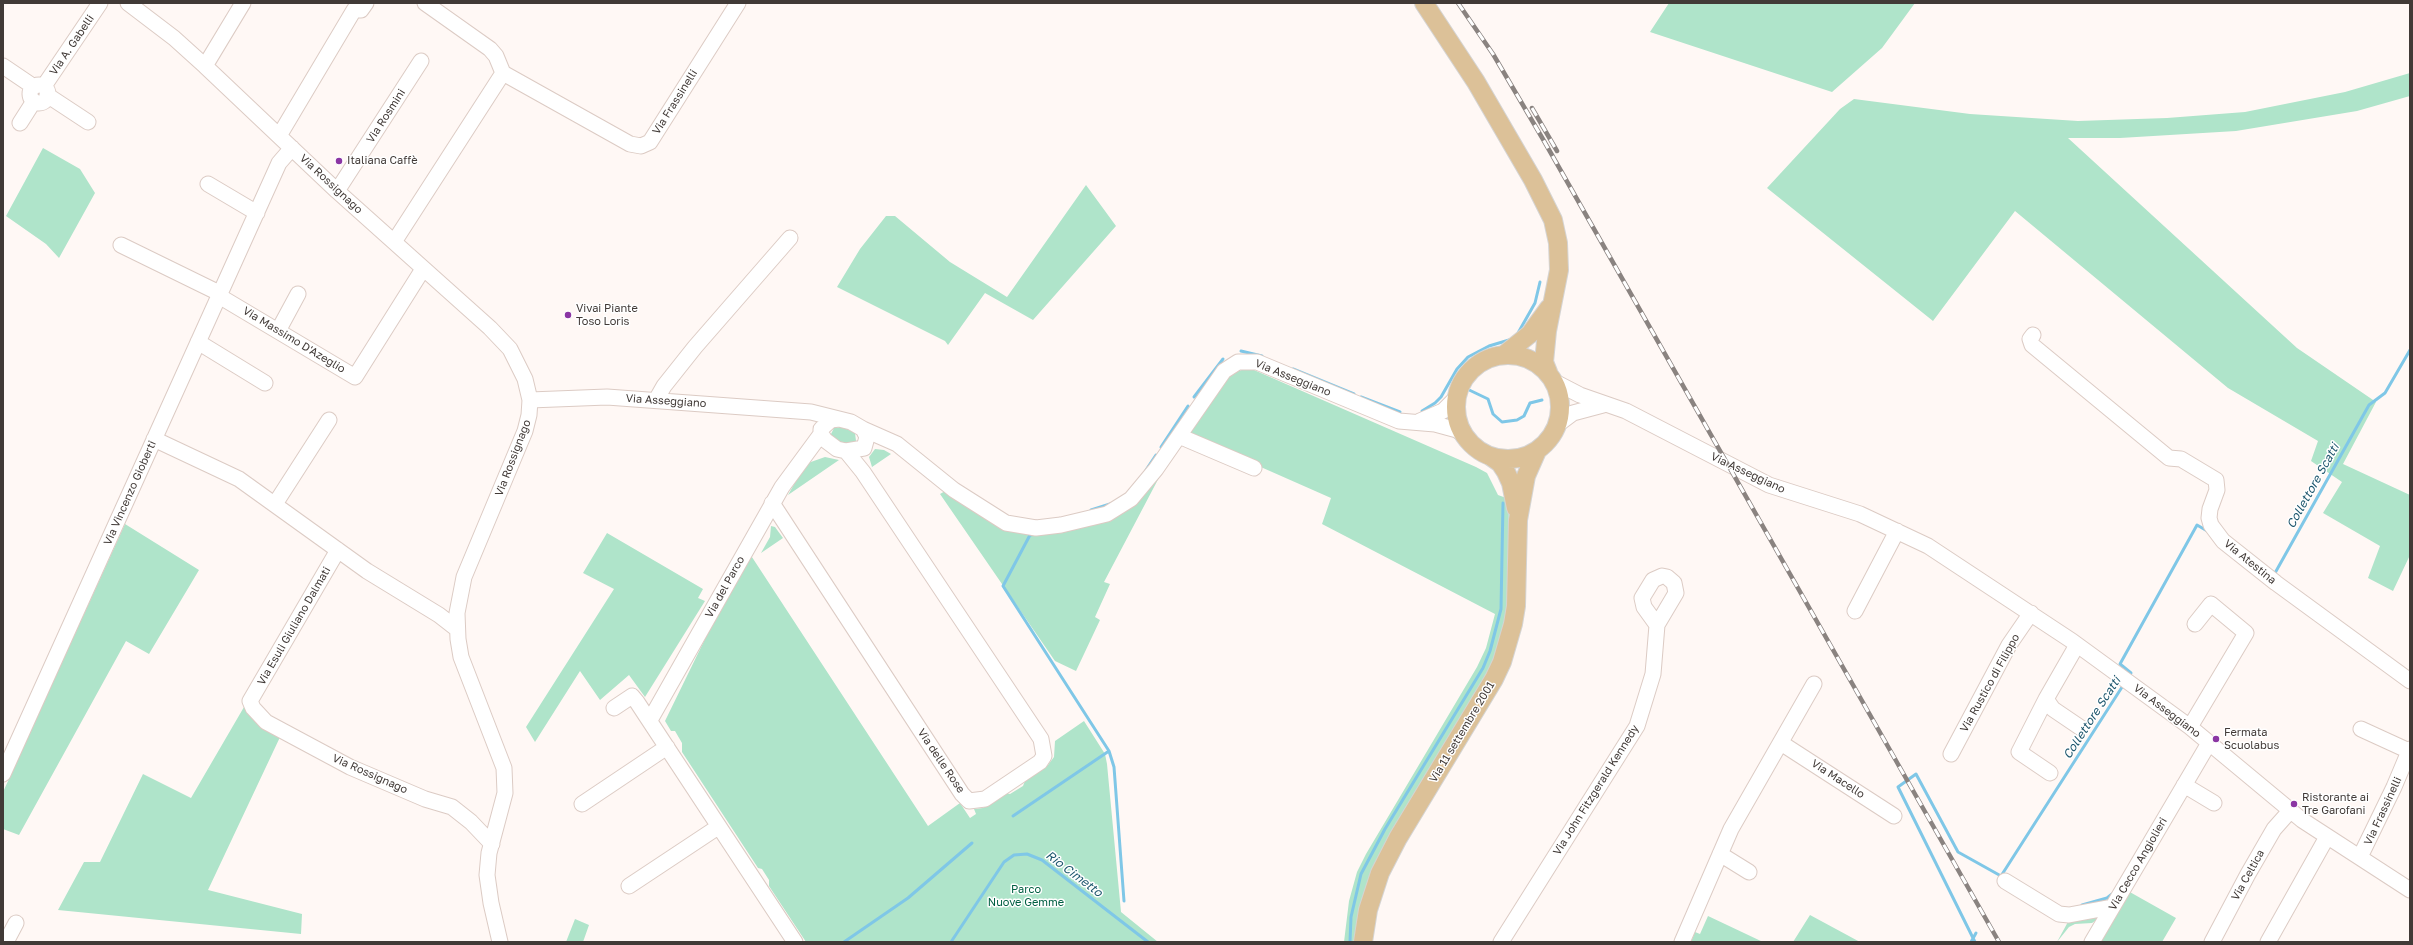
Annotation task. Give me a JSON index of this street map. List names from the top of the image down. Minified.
{"streets":{"main road":["Via Asseggiano","Via 11 settembre 2001"],"street":["Via A. Gabelli","Via Frassinelli","Via Rosmini","Via Rossignago","Via Massimo D'Azeglio","Via Vincenzo Gioberti","Via Atestina","Via del Parco","Via Esuli Giuliano Dalmati","Via Rustico di Filippo","Via delle Rose","Via Macello","Via John Fitzgerald Kennedy","Via Cecco Angiolieri","Via Celtica"]},"crossings":[["Via Frassinelli","Via Asseggiano"],["Via Rosmini","Via Rossignago"],["Via Rossignago","Via Massimo D'Azeglio"],["Via Rossignago","Via Asseggiano"],["Via Rossignago","Via Vincenzo Gioberti"],["Via Rossignago","Via Esuli Giuliano Dalmati"],["Via Massimo D'Azeglio","Via Vincenzo Gioberti"],["Via Asseggiano","Via del Parco"],["Via Asseggiano","Via Rustico di Filippo"],["Via Asseggiano","Via 11 settembre 2001"],["Via Asseggiano","Via delle Rose"],["Via Asseggiano","Via Cecco Angiolieri"],["Via Asseggiano","Via Celtica"],["Via del Parco","Via delle Rose"]],"water":["Collettore Scatti","Rio Cimetto"],"parks":["Parco Nuove Gemme"],"places":["Italiana Caffè","Vivai Piante Toso Loris","Fermata Scuolabus","Ristorante ai Tre Garofani"]}
